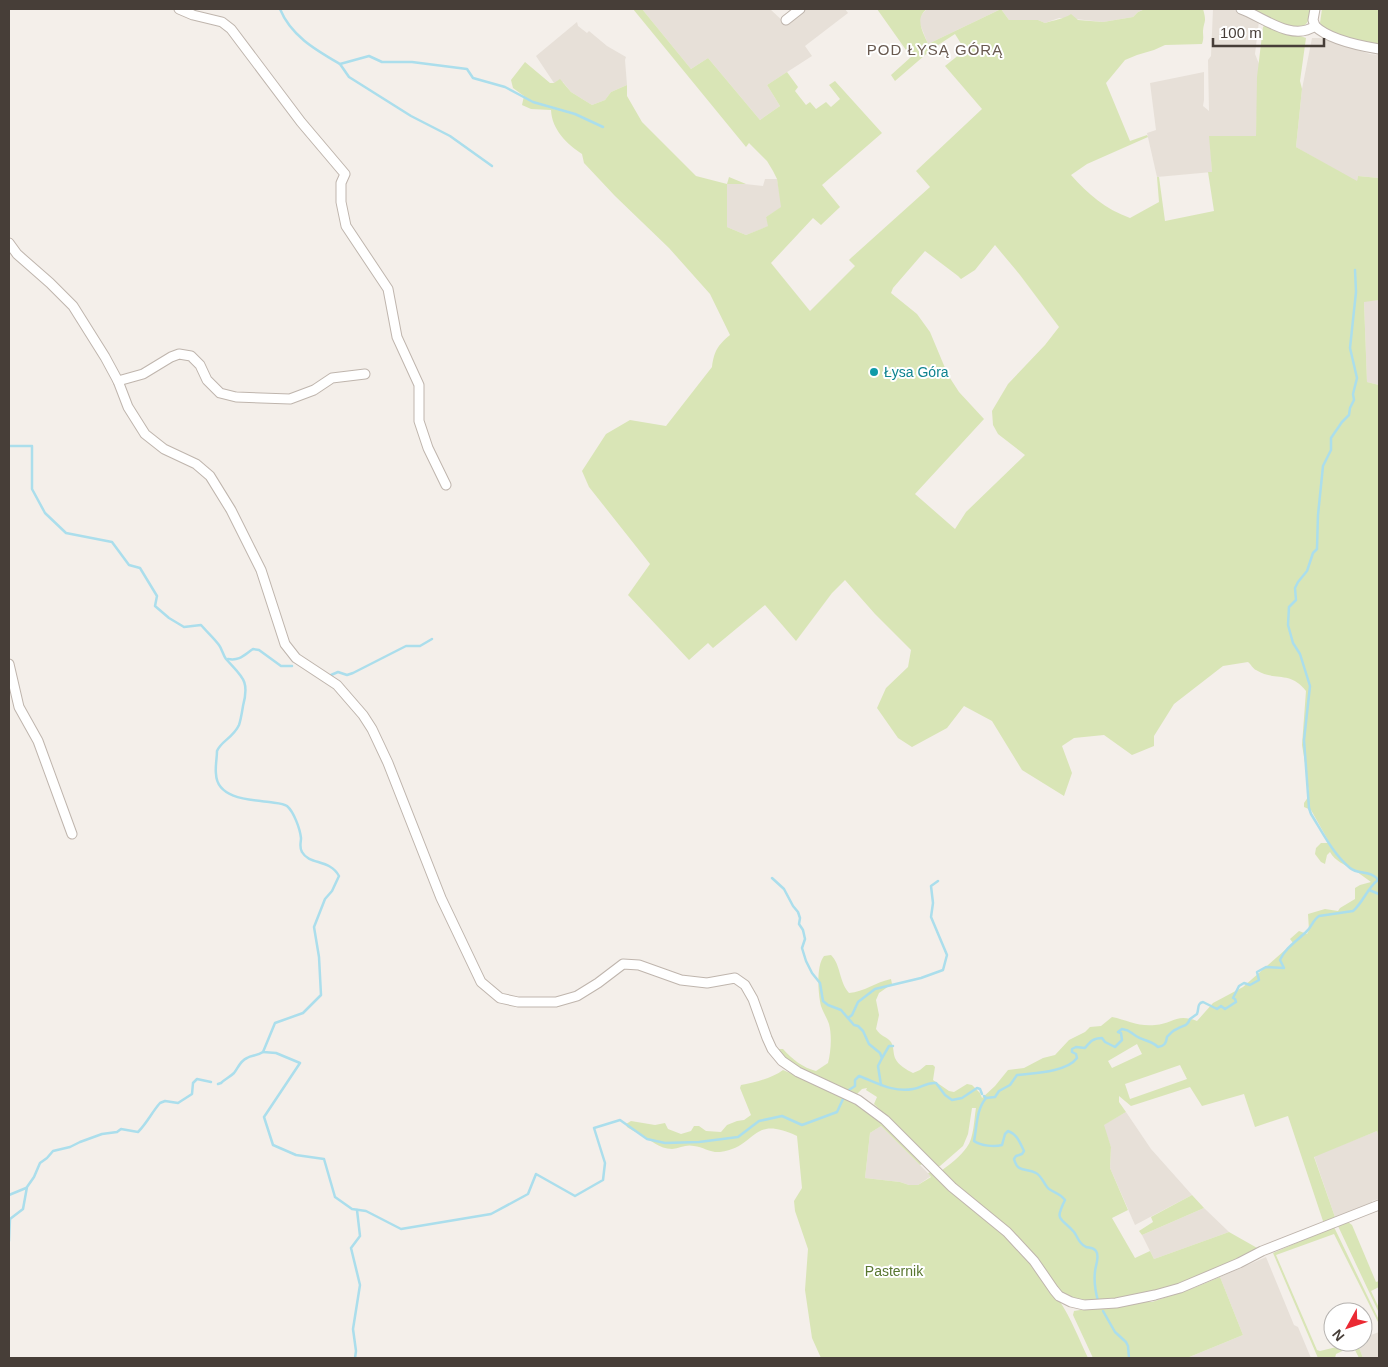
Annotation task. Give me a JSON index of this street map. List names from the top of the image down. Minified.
{"districts":["POD ŁYSĄ GÓRĄ"],"parks":["Pasternik"],"places":["Łysa Góra"],"scale_bar":"100 m","north":"bottom left"}
